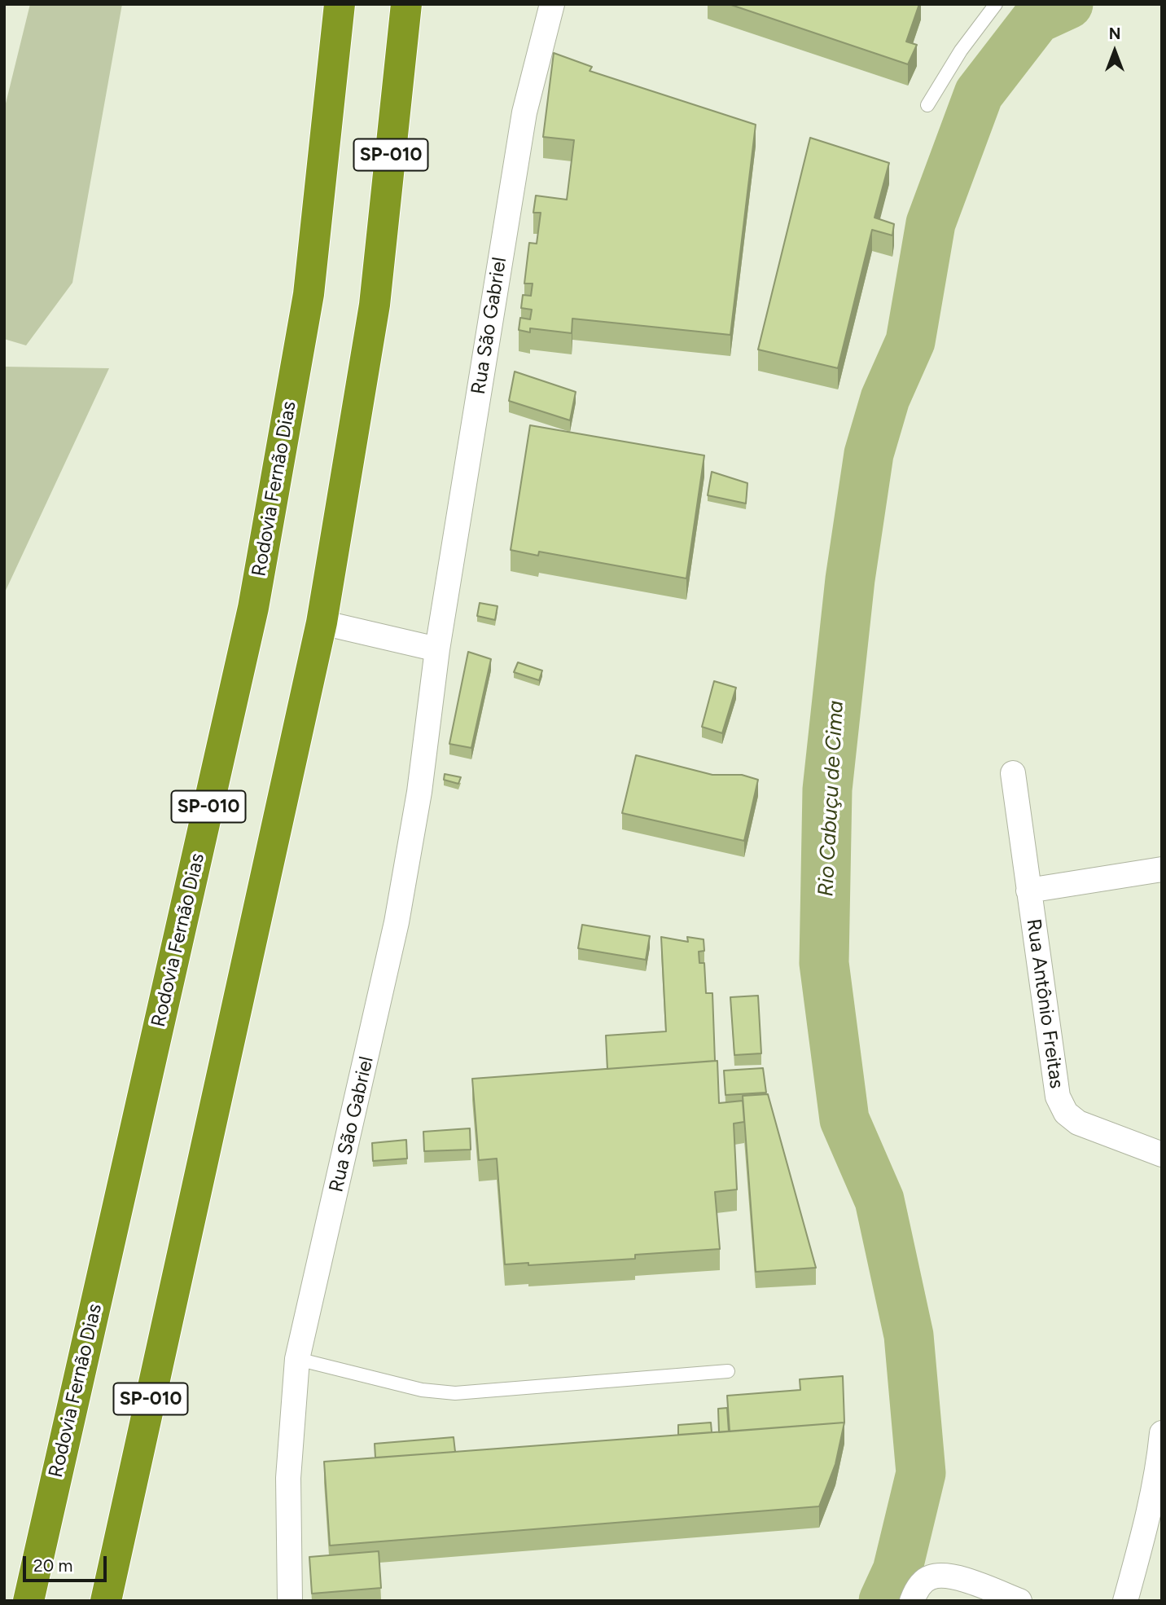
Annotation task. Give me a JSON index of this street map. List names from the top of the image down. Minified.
{"streets":{"highway":["SP-010","Rodovia Fernão Dias"],"street":["Rua São Gabriel","Rua Antônio Freitas"]},"water":["Rio Cabuçu de Cima"],"scale_bar":"20 m","north":"top"}
